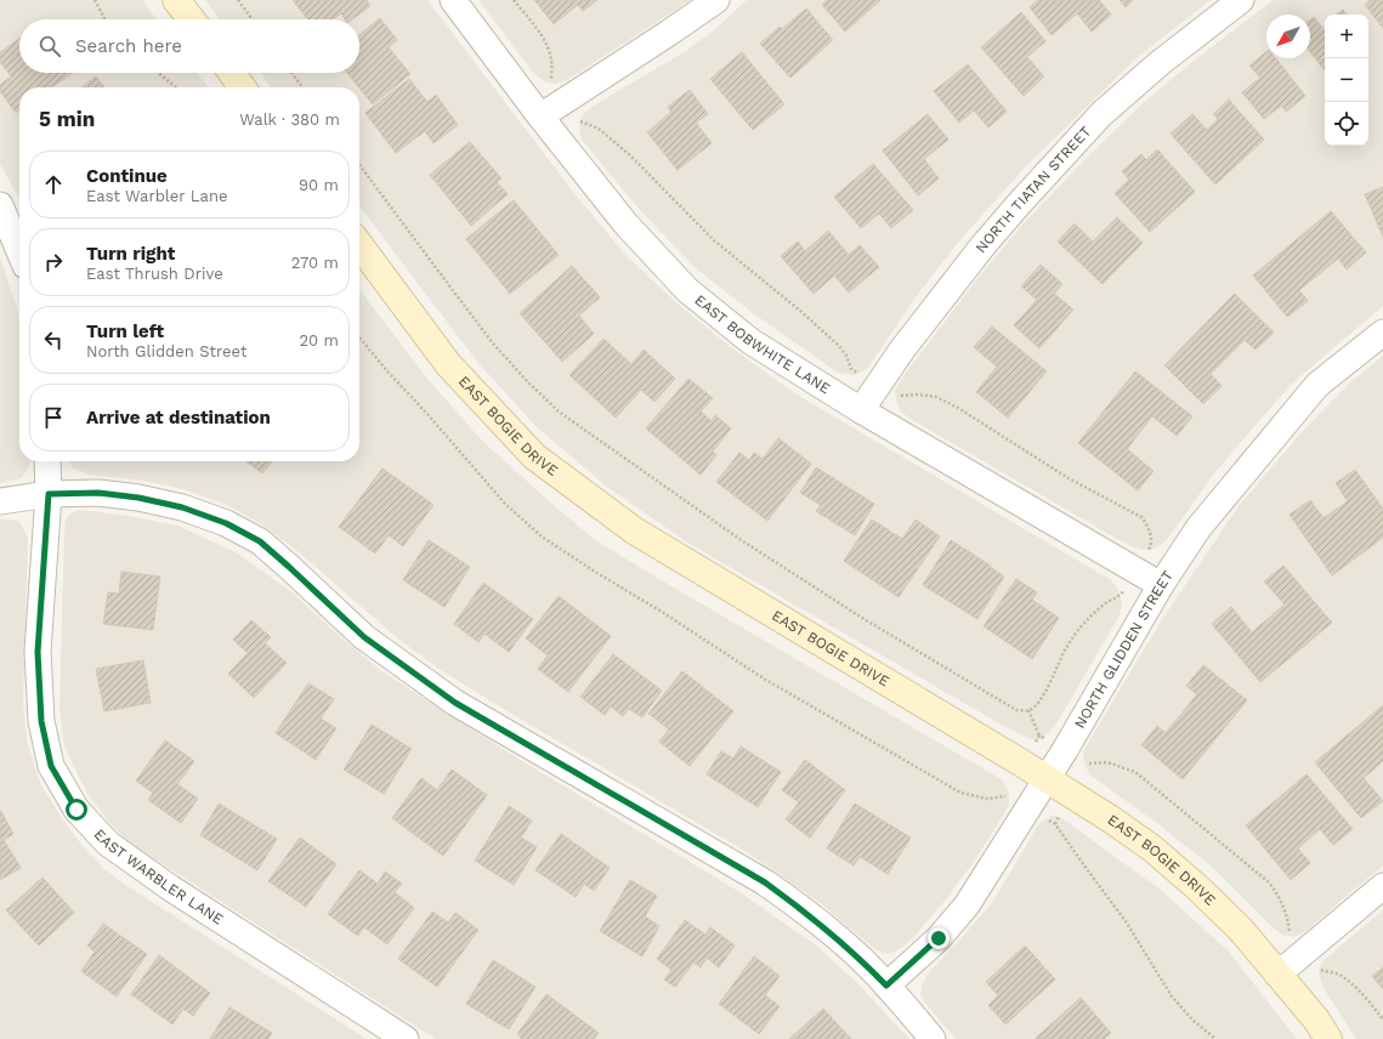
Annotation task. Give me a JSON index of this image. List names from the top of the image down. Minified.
{"streets":{"street":["NORTH TIATAN STREET","EAST BOBWHITE LANE","EAST BOGIE DRIVE","NORTH GLIDDEN STREET","EAST WARBLER LANE"]},"crossings":[["NORTH TIATAN STREET","EAST BOBWHITE LANE"],["EAST BOBWHITE LANE","NORTH GLIDDEN STREET"],["EAST BOGIE DRIVE","NORTH GLIDDEN STREET"]],"north":"bottom left","page":{"map_buttons":["+","−"],"search":"Search here","heading":["5 min","Walk · 380 m"],"list":[["Continue","East Warbler Lane","90 m"],["Turn right","East Thrush Drive","270 m"],["Turn left","North Glidden Street","20 m"],"Arrive at destination"]}}
